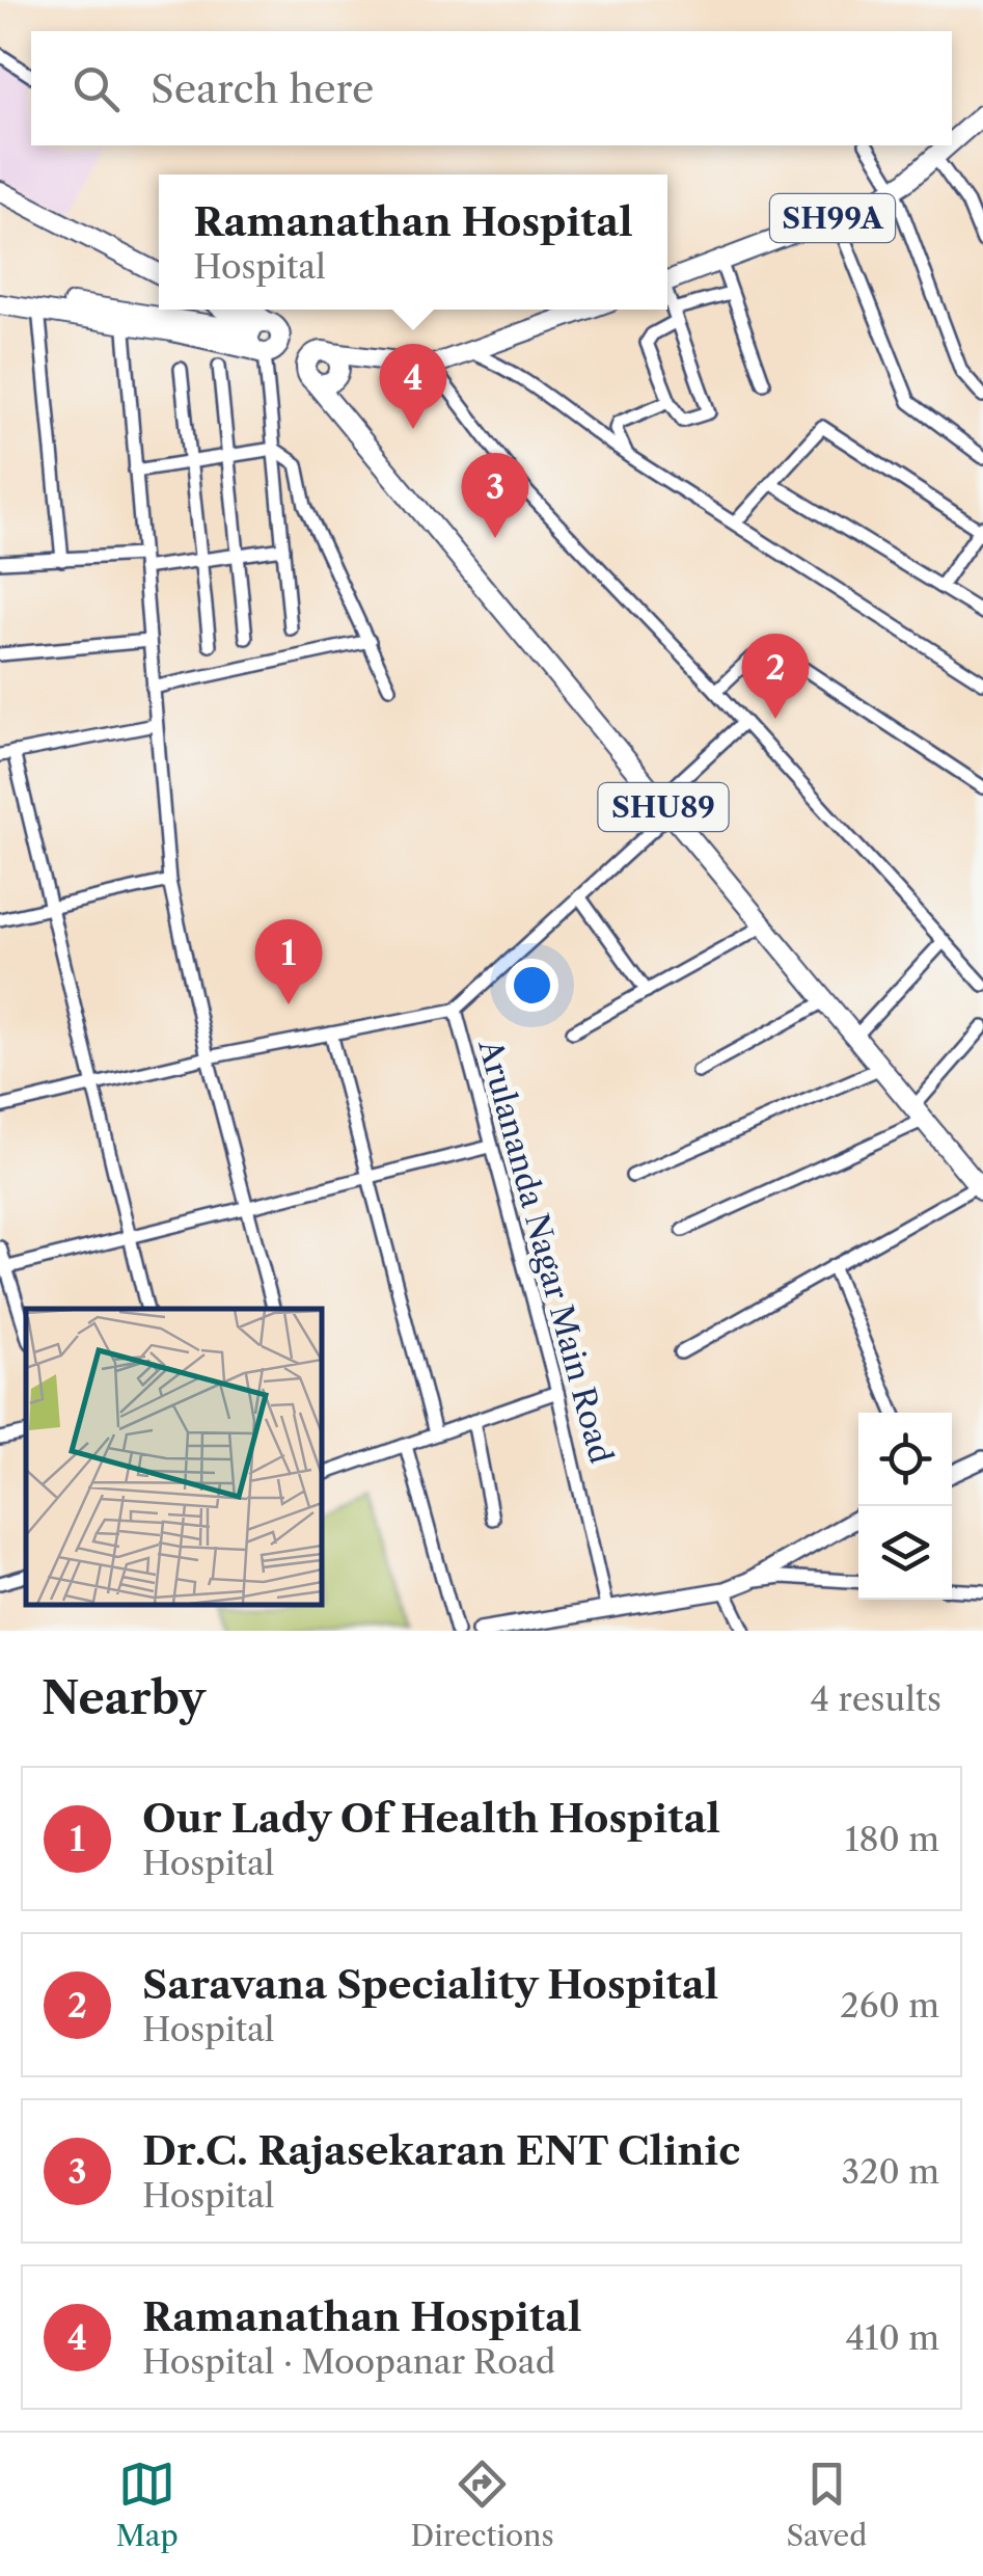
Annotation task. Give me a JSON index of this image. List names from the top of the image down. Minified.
{"streets":{"main road":["SH99A","SHU89"],"street":["Arulananda Nagar Main Road"]},"crossings":[["SHU89","Arulananda Nagar Main Road"]],"page":{"search":"Search here","popup":["Ramanathan Hospital","Hospital"],"pins":["4","3","2","1"],"heading":["Nearby","4 results"],"list":[{"mark":"1","name":"Our Lady Of Health Hospital","note":"Hospital","value":"180 m"},{"mark":"2","name":"Saravana Speciality Hospital","note":"Hospital","value":"260 m"},{"mark":"3","name":"Dr.C. Rajasekaran ENT Clinic","note":"Hospital","value":"320 m"},{"mark":"4","name":"Ramanathan Hospital","note":"Hospital · Moopanar Road","value":"410 m"}],"nav":["Map","Directions","Saved"]}}
